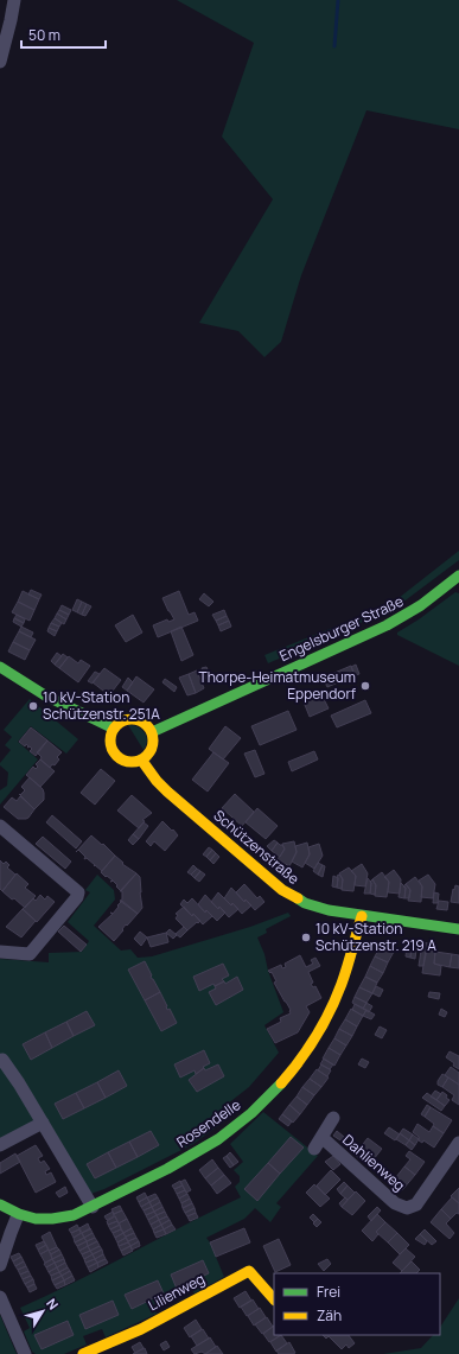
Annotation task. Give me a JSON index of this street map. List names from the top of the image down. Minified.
{"streets":{"street":["Engelsburger Straße","Schützenstraße","Rosendelle","Dahlienweg","Lilienweg"]},"crossings":[["Engelsburger Straße","Schützenstraße"],["Schützenstraße","Rosendelle"]],"places":["Thorpe-Heimatmuseum Eppendorf","10 kV-Station Schützenstr. 251A","10 kV-Station Schützenstr. 219 A"],"legend":["Frei","Zäh"],"scale_bar":"50 m","north":"top right"}
